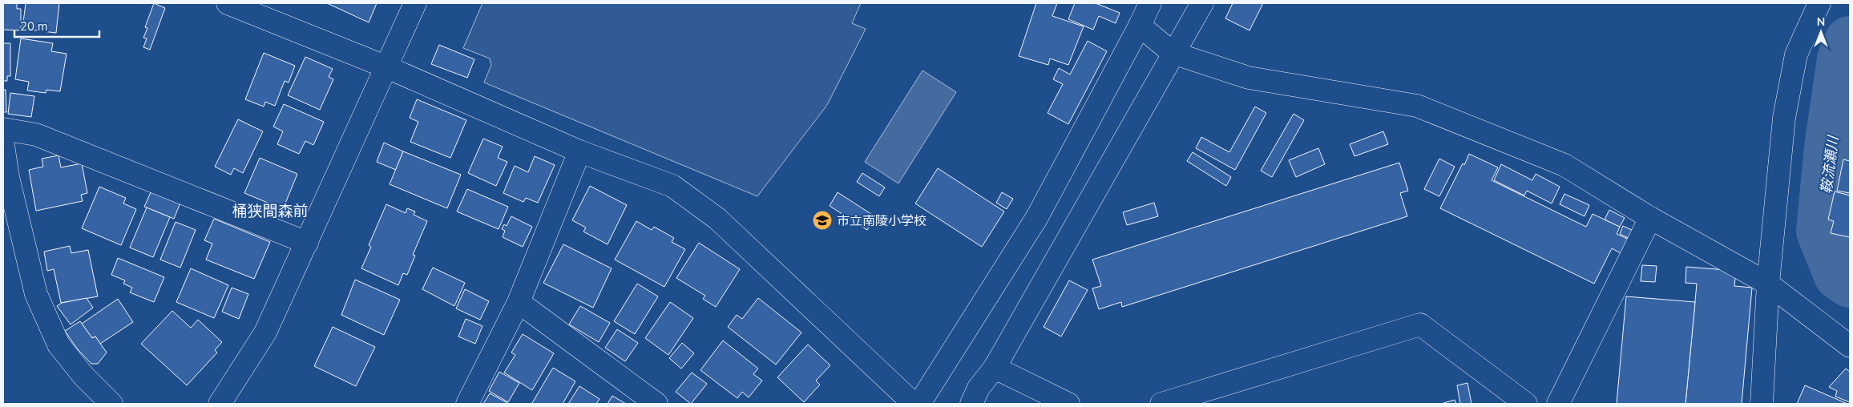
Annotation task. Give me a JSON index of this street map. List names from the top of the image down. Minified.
{"districts":["桶狭間森前"],"water":["鞍流瀬川"],"places":{"school or university":["市立南陵小学校"]},"scale_bar":"20 m","north":"top"}
